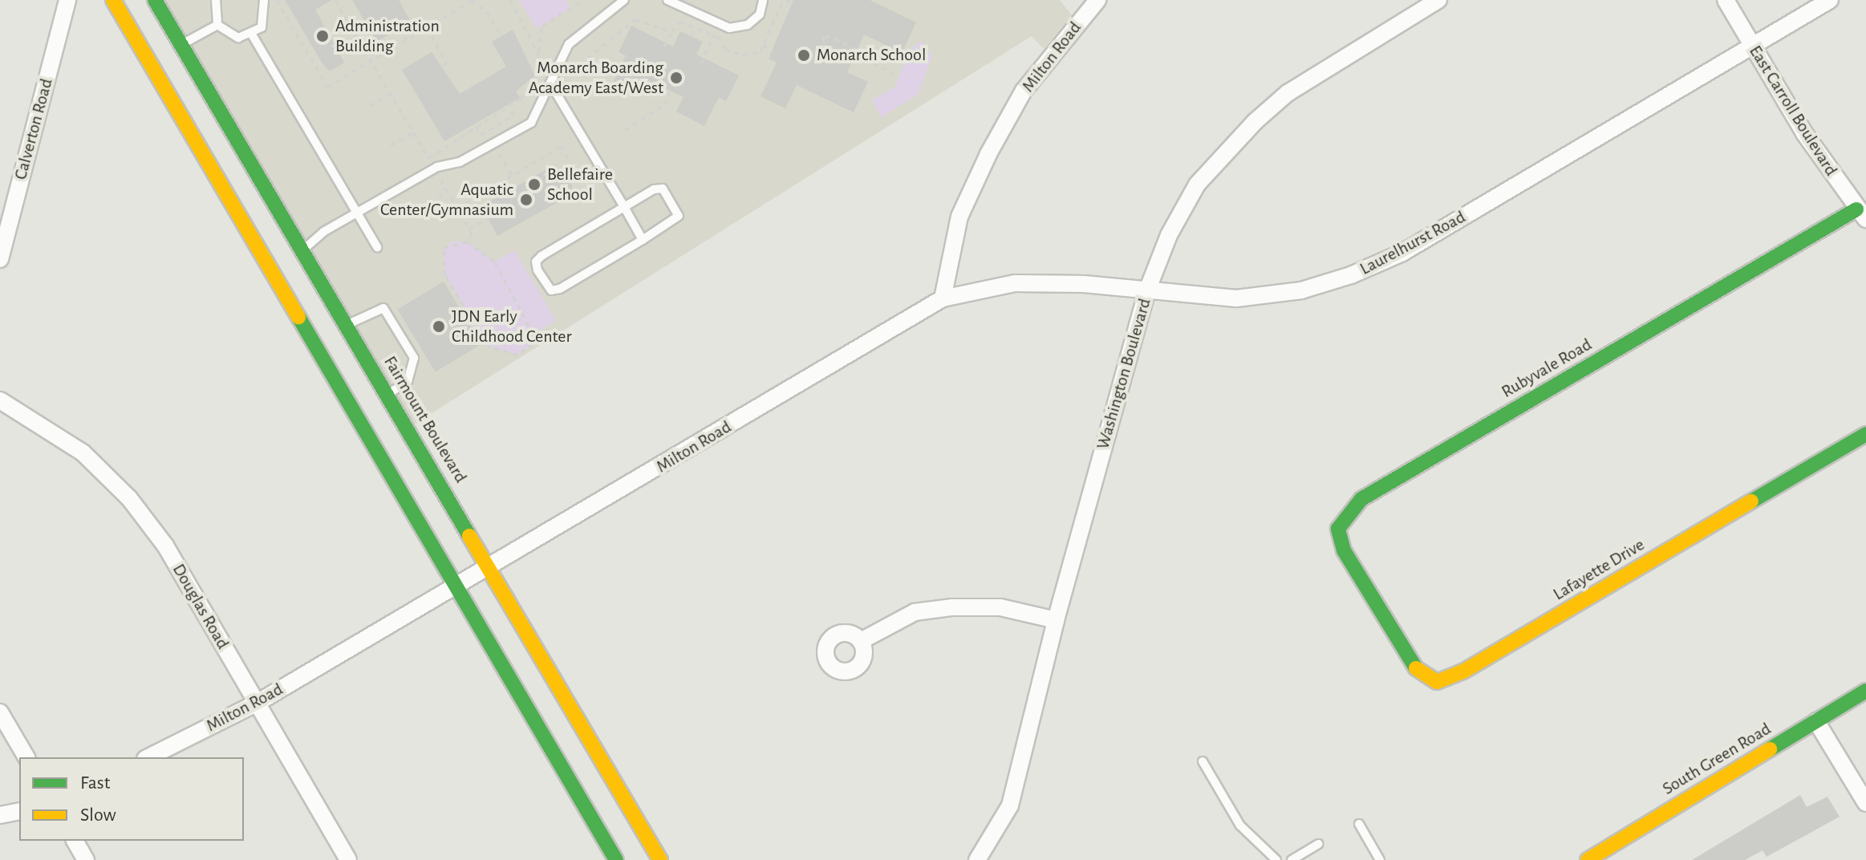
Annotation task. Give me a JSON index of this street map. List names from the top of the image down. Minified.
{"streets":{"main road":["Rubyvale Road","Fairmount Boulevard","Lafayette Drive","South Green Road"],"street":["Milton Road","East Carroll Boulevard","Calverton Road","Laurelhurst Road","Washington Boulevard","Douglas Road"]},"crossings":[["Milton Road","Laurelhurst Road"],["Milton Road","Fairmount Boulevard"],["Milton Road","Douglas Road"],["East Carroll Boulevard","Laurelhurst Road"],["East Carroll Boulevard","Rubyvale Road"],["Laurelhurst Road","Washington Boulevard"],["Rubyvale Road","Lafayette Drive"]],"places":["Administration Building","Monarch School","Monarch Boarding Academy East/West","Bellefaire School","Aquatic Center/Gymnasium","JDN Early Childhood Center"],"legend":["Fast","Slow"]}
